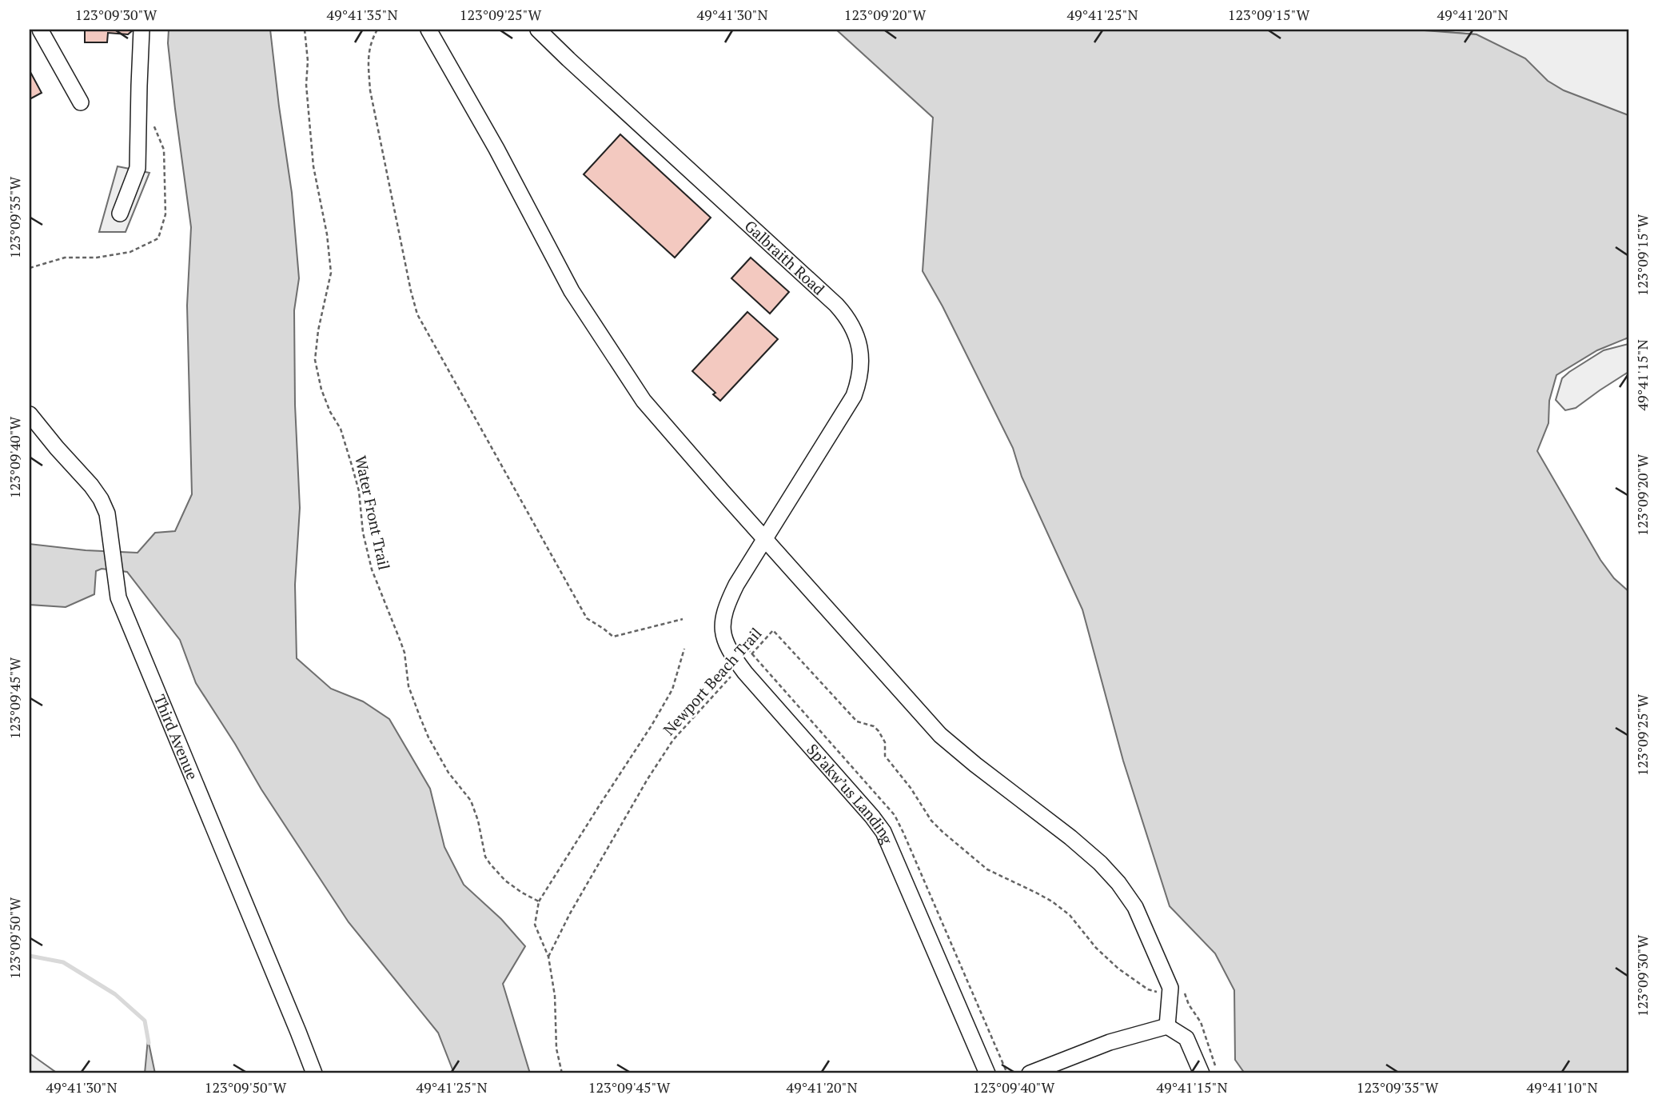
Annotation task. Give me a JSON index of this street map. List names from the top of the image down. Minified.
{"streets":{"street":["Galbraith Road","Third Avenue","Sp’akw’us Landing"],"path":["Water Front Trail","Newport Beach Trail"]},"crossings":[["Galbraith Road","Sp’akw’us Landing"]],"coordinates":["123°09'30\"W","49°41'35\"N","123°09'25\"W","49°41'30\"N","123°09'20\"W","49°41'25\"N","123°09'15\"W","49°41'20\"N","123°09'35\"W","49°41'15\"N","123°09'40\"W","123°09'45\"W","123°09'50\"W","49°41'10\"N"]}
